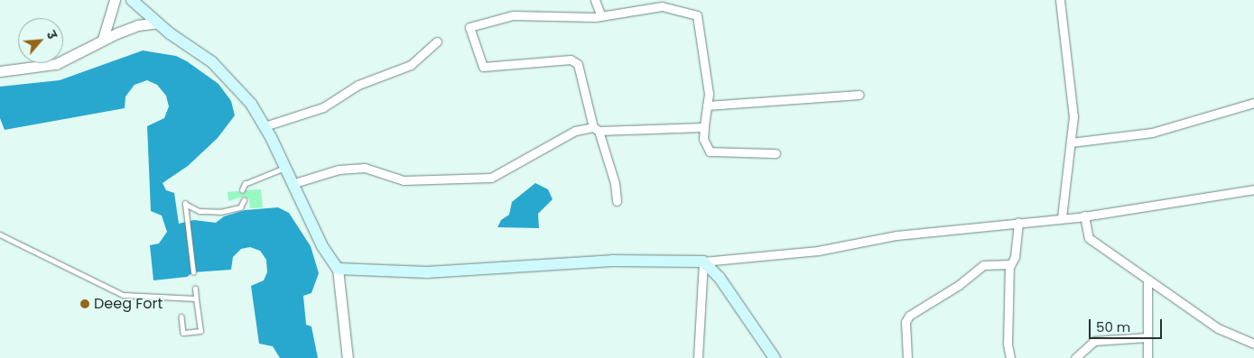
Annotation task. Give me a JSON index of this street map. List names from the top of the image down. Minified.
{"places":["Deeg Fort"],"scale_bar":"50 m","north":"top right"}
